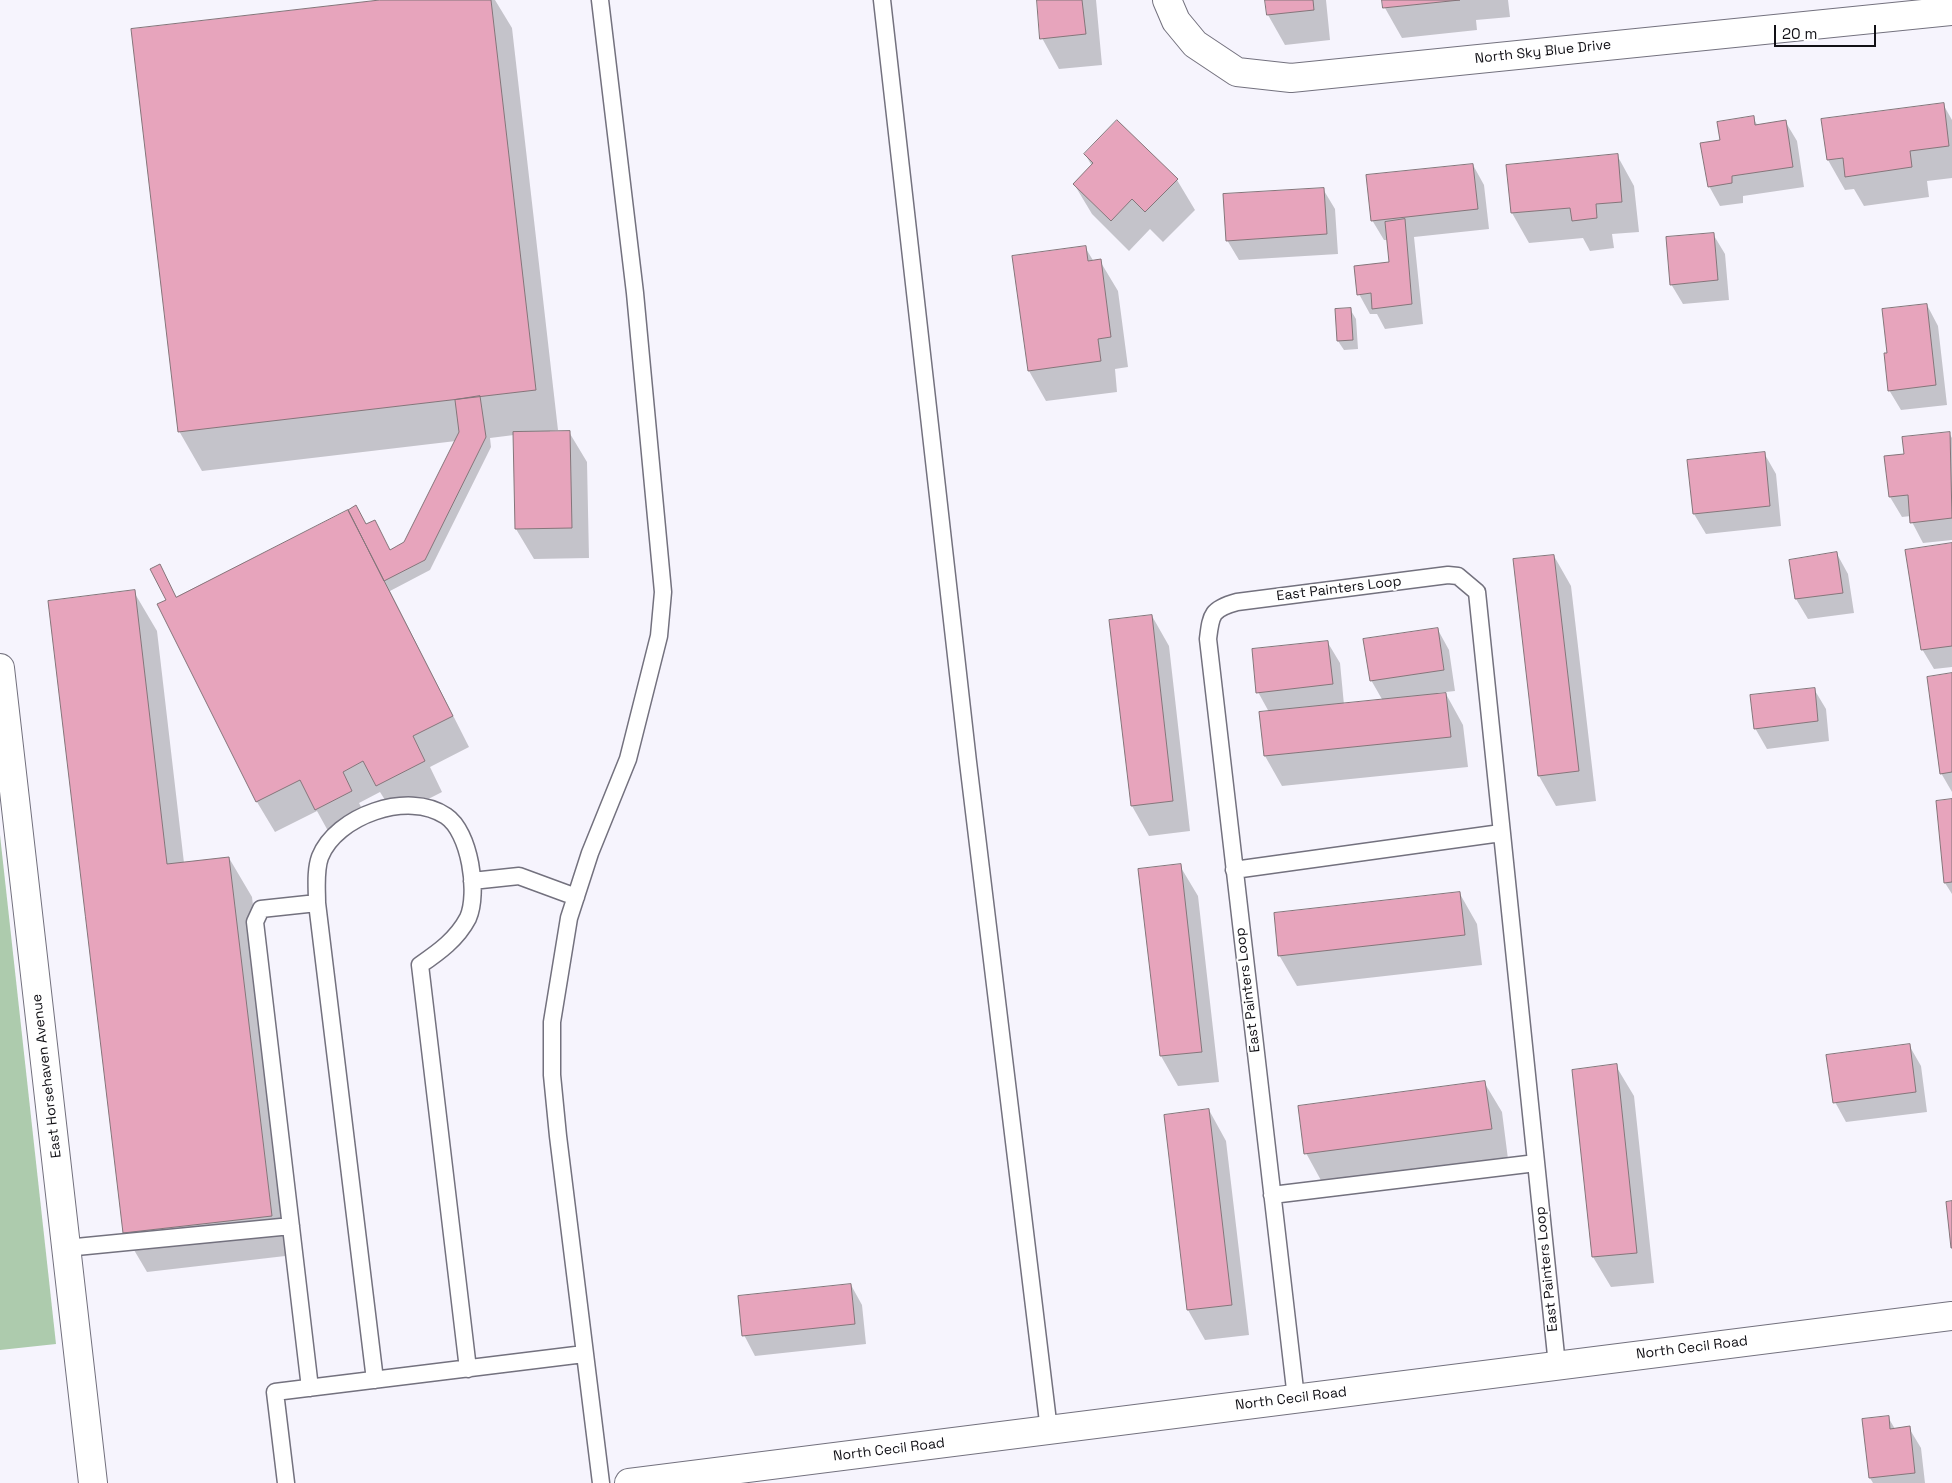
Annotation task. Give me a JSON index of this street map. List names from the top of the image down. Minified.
{"streets":{"street":["North Sky Blue Drive","East Horsehaven Avenue","North Cecil Road"],"lane":["East Painters Loop"]},"crossings":[["East Painters Loop","North Cecil Road"]],"scale_bar":"20 m"}
